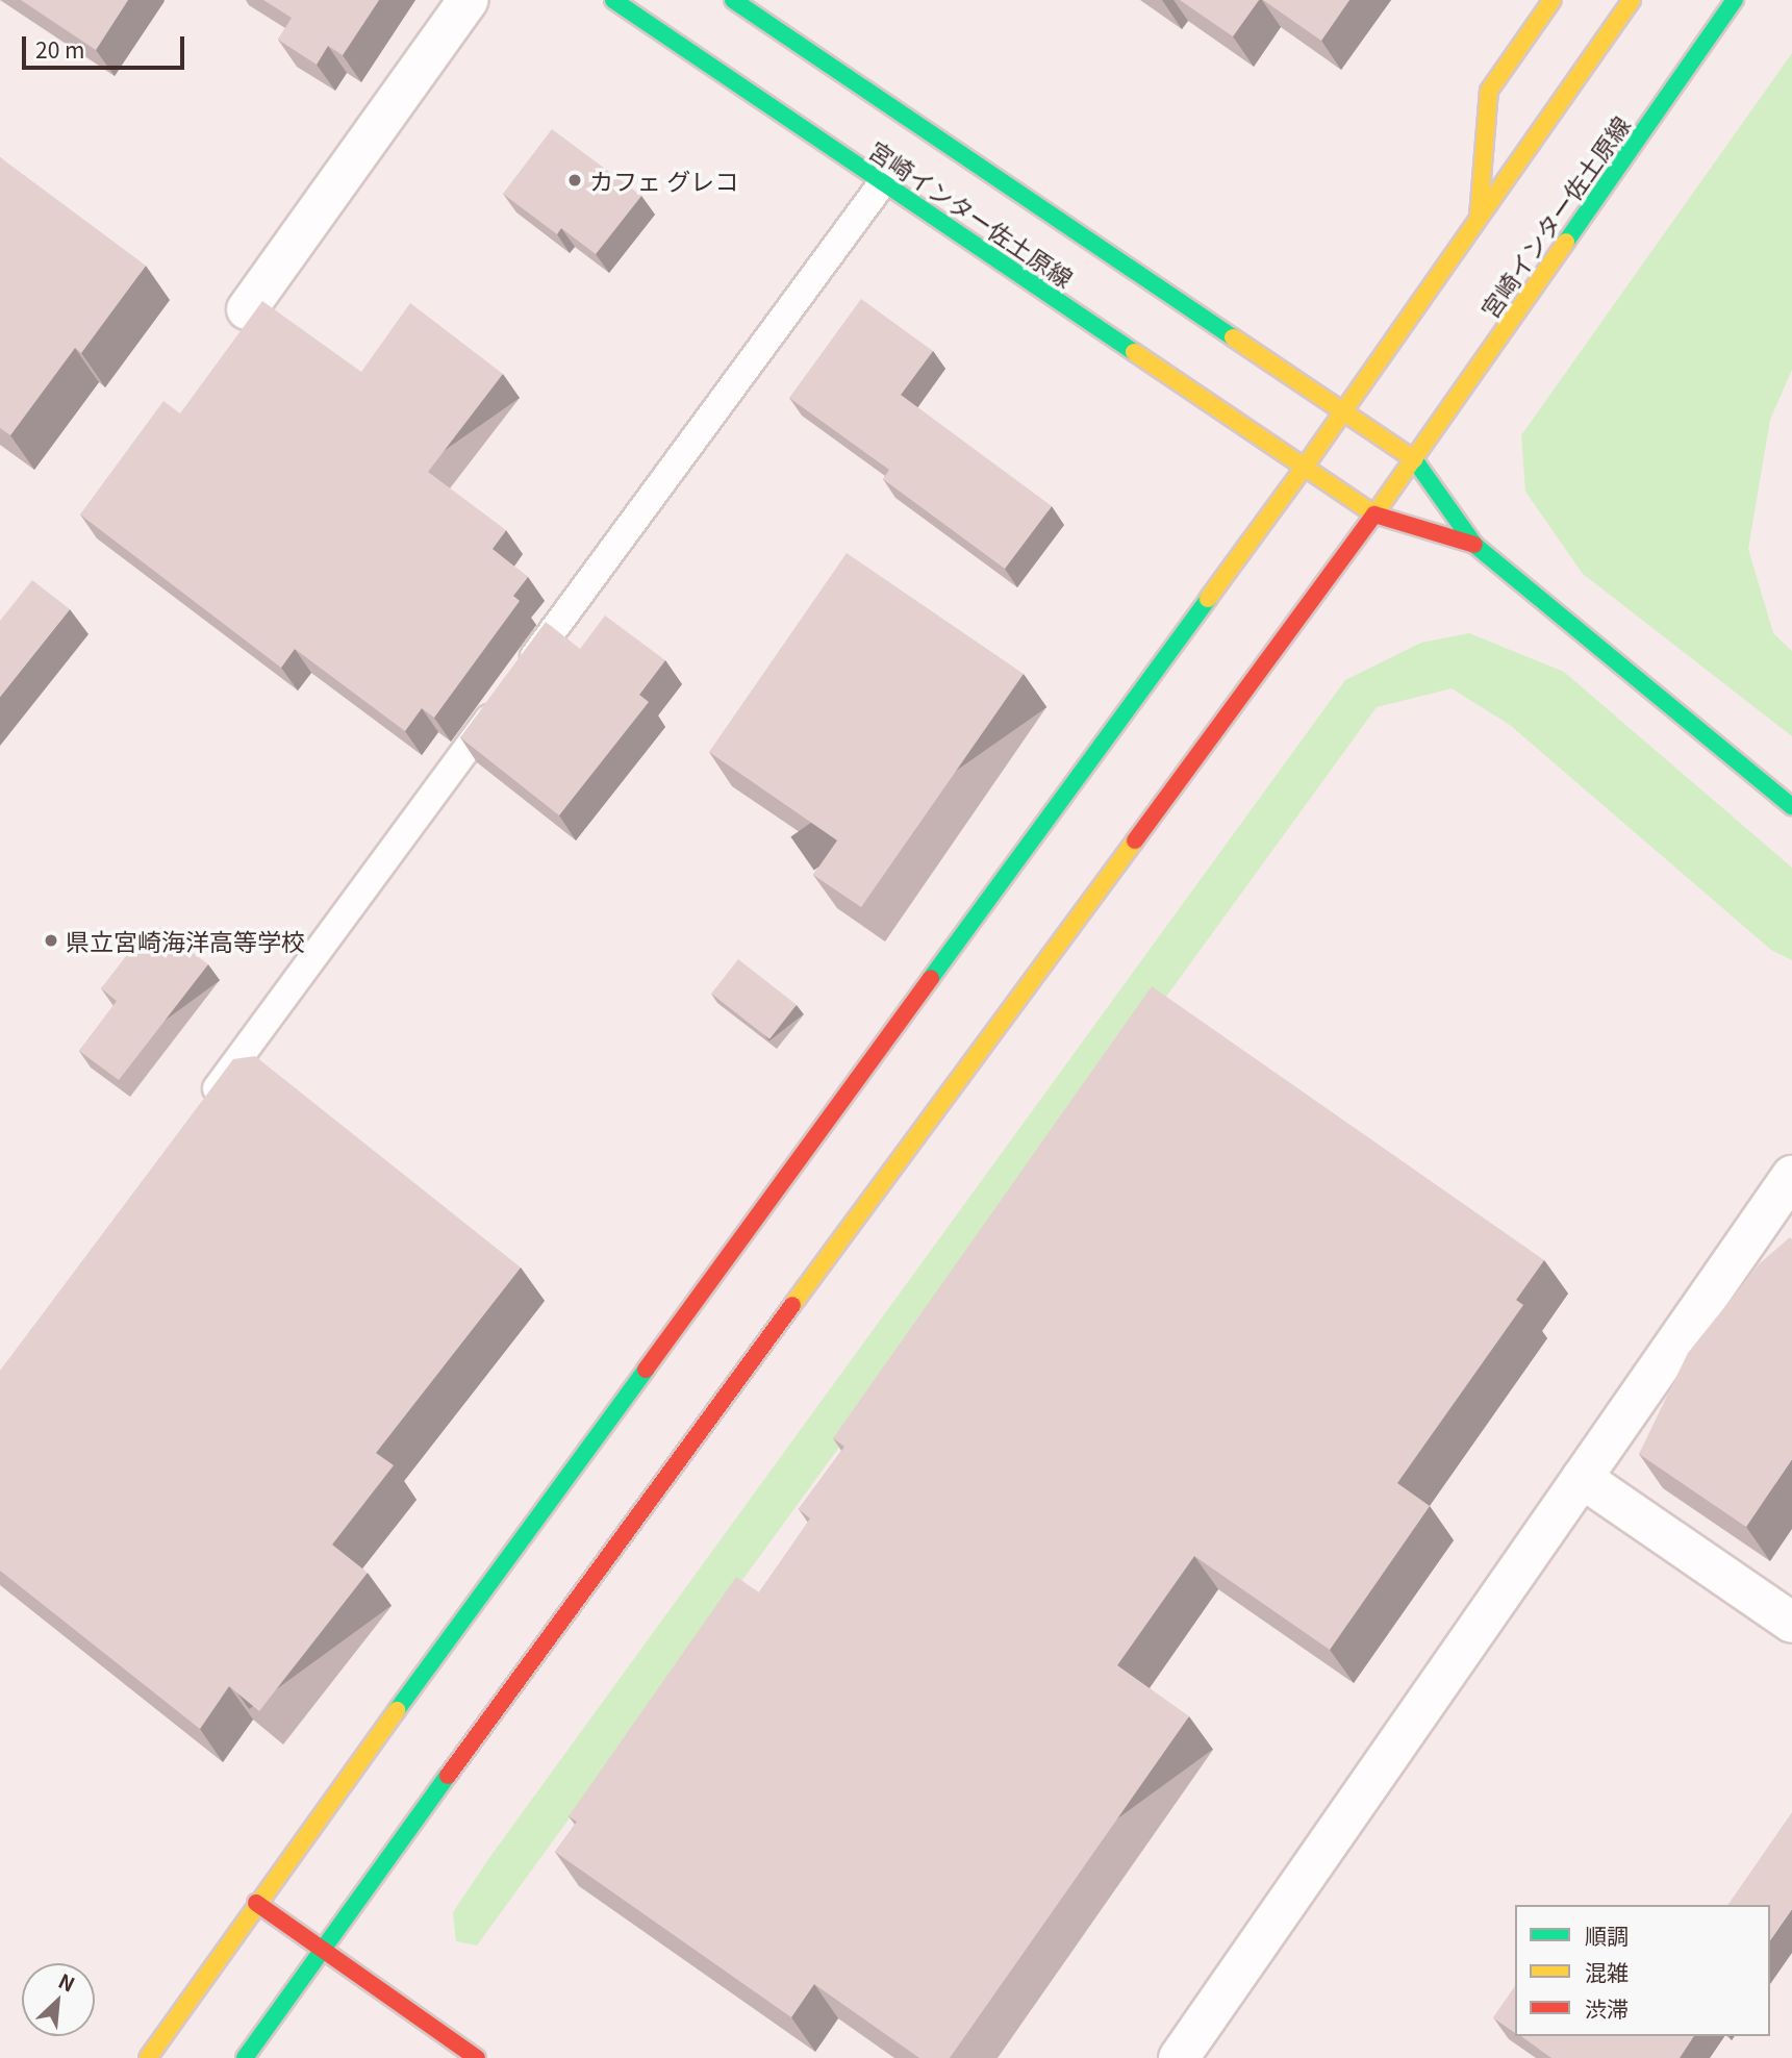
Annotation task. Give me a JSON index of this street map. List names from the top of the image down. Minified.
{"streets":{"street":["宮崎インター佐土原線"]},"places":["カフェ グレコ","県立宮崎海洋高等学校"],"legend":["順調","混雑","渋滞"],"scale_bar":"20 m","north":"top right"}
